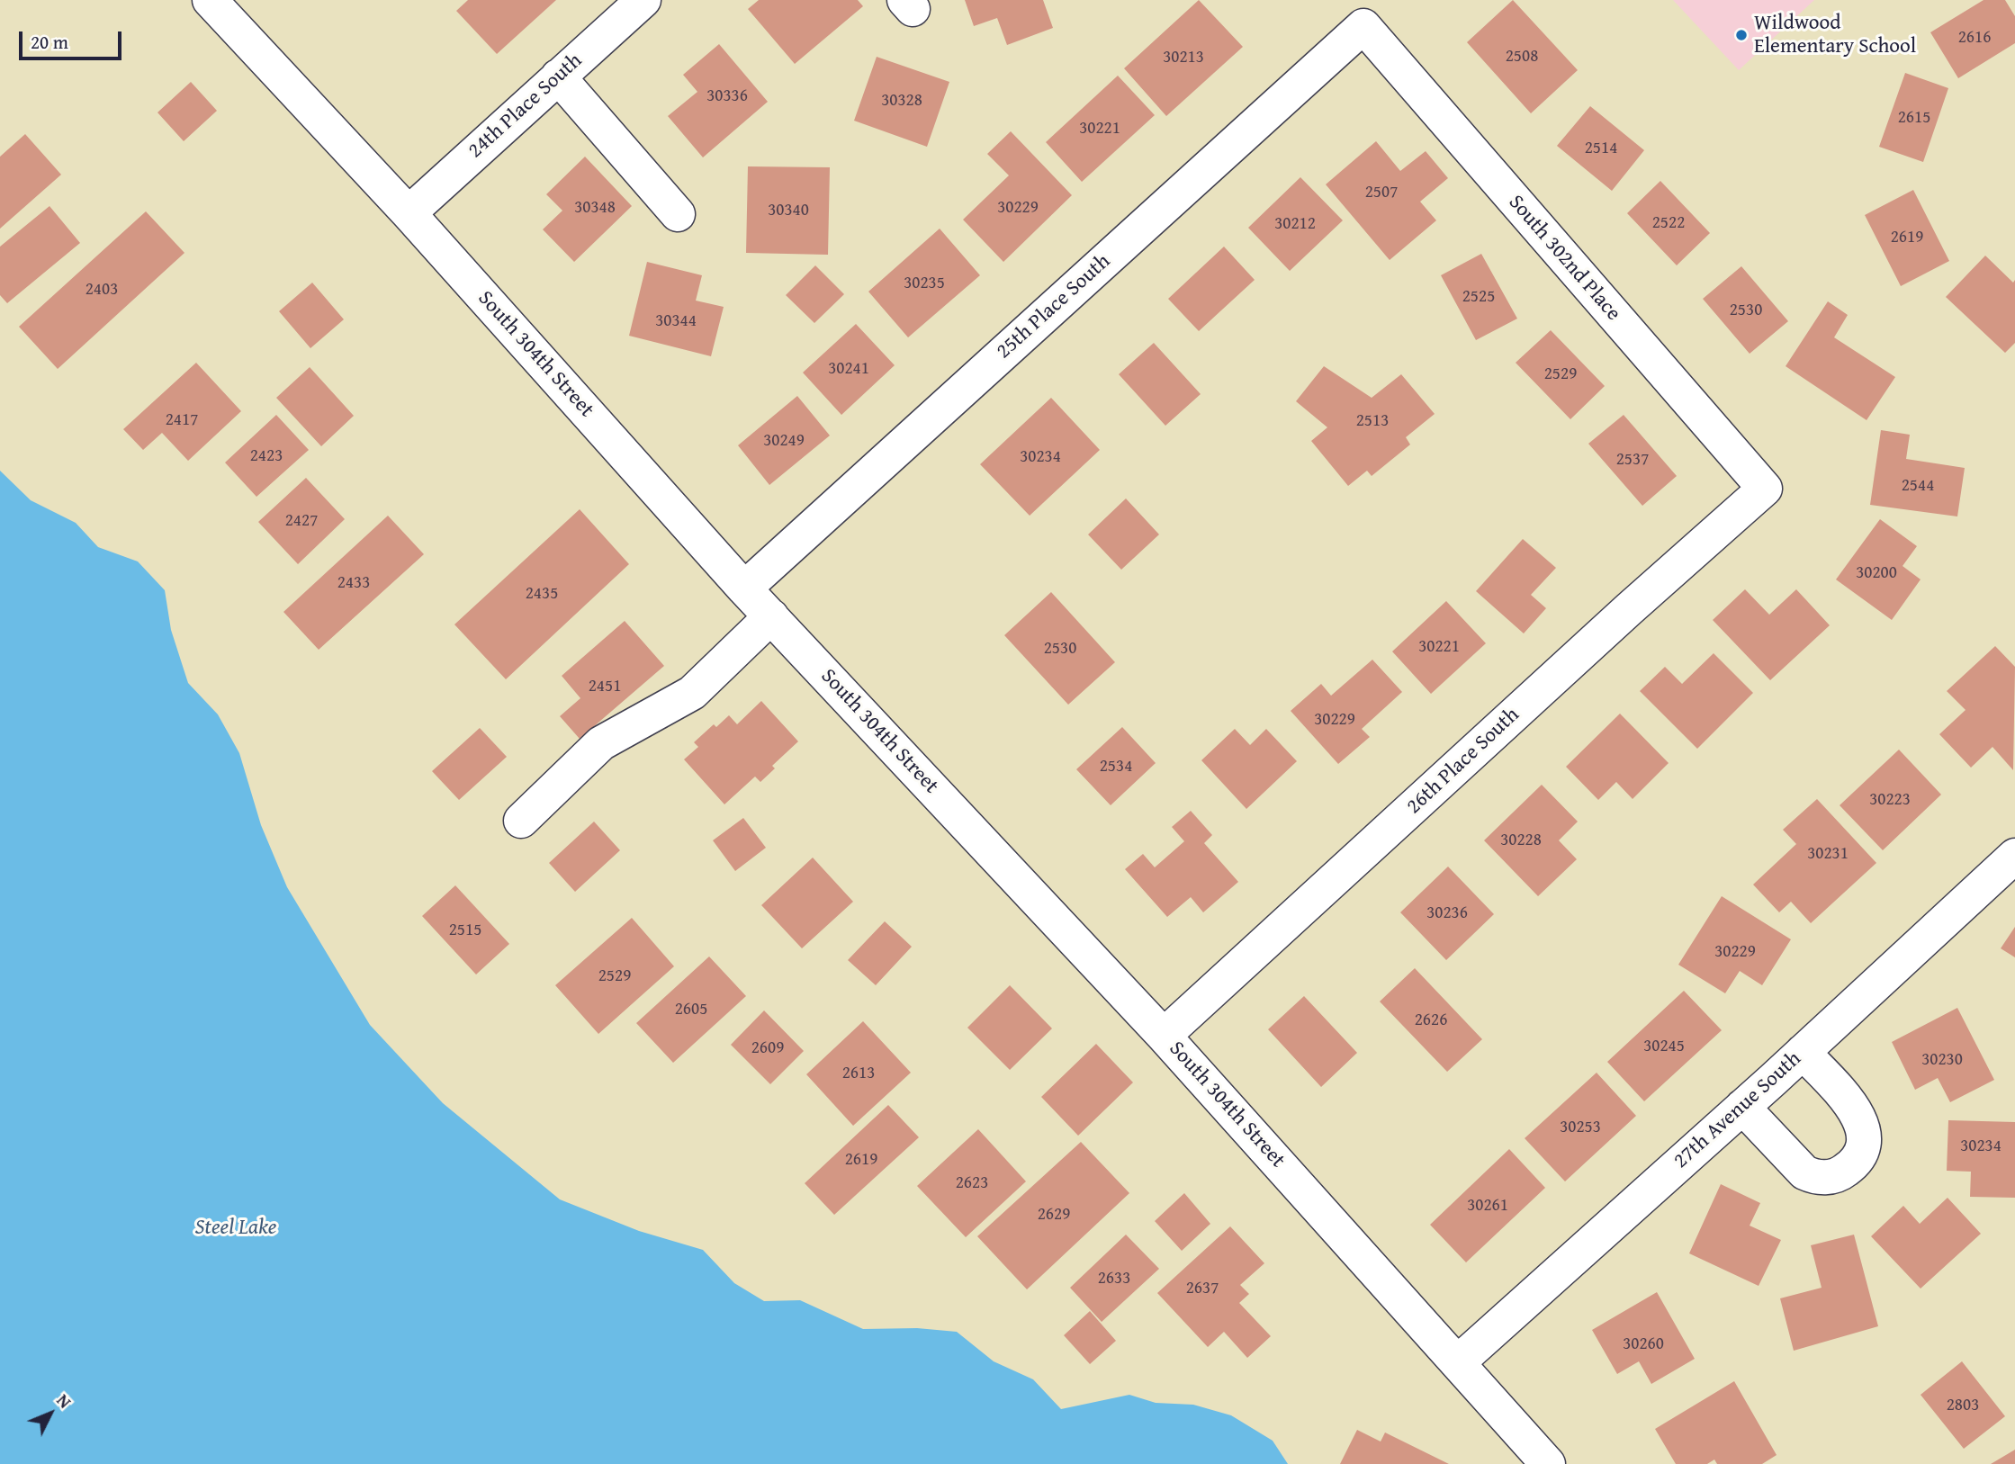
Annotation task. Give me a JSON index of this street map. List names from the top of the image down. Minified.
{"streets":{"street":["24th Place South","South 302nd Place","25th Place South","South 304th Street","26th Place South","27th Avenue South"]},"crossings":[["24th Place South","South 304th Street"],["South 302nd Place","25th Place South"],["South 302nd Place","26th Place South"],["25th Place South","South 304th Street"],["South 304th Street","26th Place South"],["South 304th Street","27th Avenue South"]],"water":["Steel Lake"],"places":["Wildwood Elementary School"],"house_numbers":["2616","2508","30213","30336","30328","2615","30221","2514","2507","30348","30229","30340","2522","30212","2619","30235","2403","2525","2530","30344","30241","2529","2417","2513","30249","2423","30234","2537","2544","2427","30200","2433","2435","30221","2530","2451","30229","2534","30223","30228","30231","30236","2515","30229","2529","2605","2626","30245","2609","30230","2613","30253","30234","2619","2623","30261","2629","2633","2637","30260","2803"],"scale_bar":"20 m","north":"top right"}
